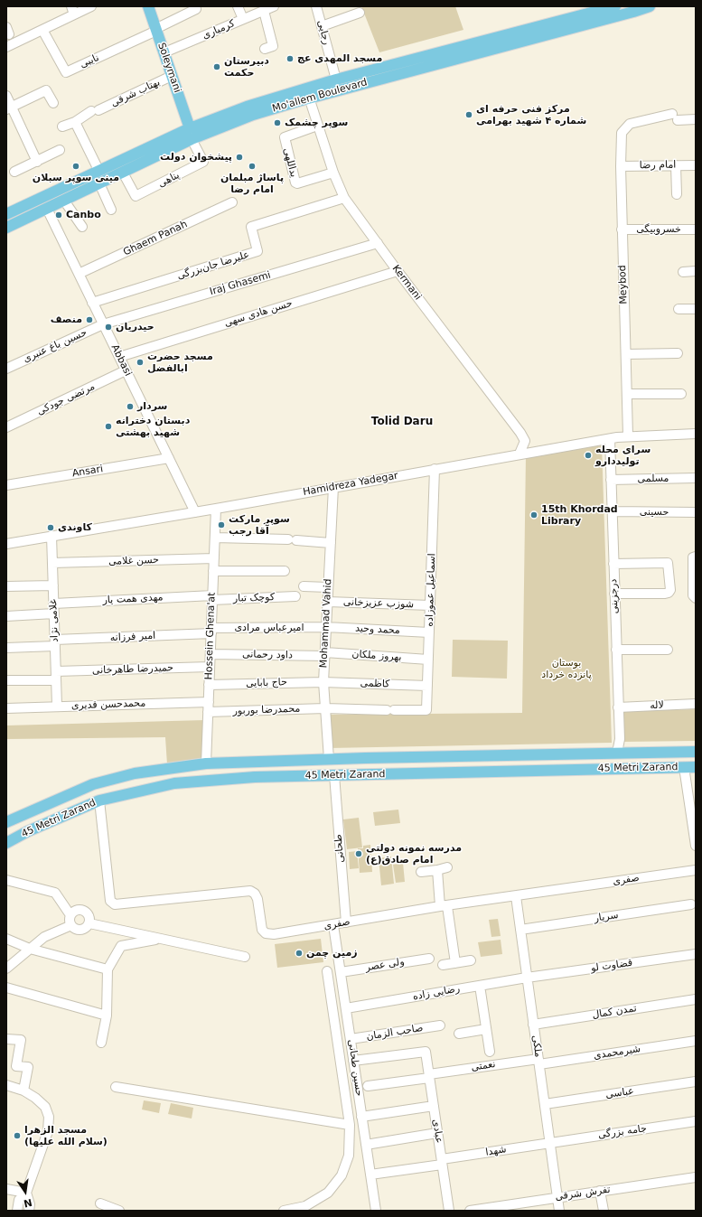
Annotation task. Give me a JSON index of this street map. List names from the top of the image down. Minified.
{"streets":{"main road":["Soleymani","Mo'allem Boulevard","45 Metri Zarand"],"street":["کرمیاری","رجایی","نایبی","بهتاب شرقی","یداللهی","امام رضا","پناهی","خسروبیگی","Ghaem Panah","علیرضا جان‌بزرگی","Kermani","Iraj Ghasemi","Meybod","حسن هادی سهی","حسین باغ عنبری","Abbasi","مرتضی جودکی","Ansari","مسلمی","Hamidreza Yadegar","حسینی","حسن غلامی","اسماعیل عموزاده","درجزینی","کوچک تبار","مهدی همت یار","شوزب عزیزخانی","غلامی نژاد","Mohammad Vahid","امیرعباس مرادی","محمد وحید","Hossein Ghena'at","امیر فرزانه","داود رحمانی","بهروز ملکان","حمیدرضا طاهرخانی","حاج بابایی","کاظمی","محمدحسن قدیری","لاله","محمدرضا بوربور","طحانی","صفری","سریار","ولی عصر","قضاوت لو","رضایی زاده","تمدن کمال","صاحب الزمان","ملکی","شیرمحمدی","نعمتی","حسین طحانی","عباسی","عبادی","جامه بزرگی","شهدا","تفرش شرقی"]},"crossings":[["کرمیاری","Soleymani"],["رجایی","Mo'allem Boulevard"],["نایبی","Soleymani"],["Soleymani","بهتاب شرقی"],["Soleymani","Mo'allem Boulevard"],["Soleymani","پناهی"],["Mo'allem Boulevard","پناهی"],["Mo'allem Boulevard","Kermani"],["Mo'allem Boulevard","Abbasi"],["یداللهی","Kermani"],["امام رضا","Meybod"],["خسروبیگی","Meybod"],["Ghaem Panah","Abbasi"],["علیرضا جان‌بزرگی","Kermani"],["علیرضا جان‌بزرگی","Abbasi"],["Kermani","Iraj Ghasemi"],["Kermani","حسن هادی سهی"],["Kermani","Hamidreza Yadegar"],["Iraj Ghasemi","حسین باغ عنبری"],["Iraj Ghasemi","Abbasi"],["Meybod","Hamidreza Yadegar"],["حسن هادی سهی","Abbasi"],["حسین باغ عنبری","Abbasi"],["Abbasi","مرتضی جودکی"],["Abbasi","Ansari"],["Abbasi","Hamidreza Yadegar"],["مسلمی","درجزینی"],["Hamidreza Yadegar","اسماعیل عموزاده"],["Hamidreza Yadegar","درجزینی"],["Hamidreza Yadegar","غلامی نژاد"],["Hamidreza Yadegar","Mohammad Vahid"],["Hamidreza Yadegar","Hossein Ghena'at"],["حسینی","درجزینی"],["حسن غلامی","غلامی نژاد"],["حسن غلامی","Hossein Ghena'at"],["اسماعیل عموزاده","شوزب عزیزخانی"],["اسماعیل عموزاده","محمد وحید"],["اسماعیل عموزاده","بهروز ملکان"],["اسماعیل عموزاده","کاظمی"],["اسماعیل عموزاده","محمدرضا بوربور"],["درجزینی","لاله"],["درجزینی","45 Metri Zarand"],["کوچک تبار","مهدی همت یار"],["کوچک تبار","Hossein Ghena'at"],["مهدی همت یار","غلامی نژاد"],["مهدی همت یار","Hossein Ghena'at"],["شوزب عزیزخانی","Mohammad Vahid"],["غلامی نژاد","امیر فرزانه"],["غلامی نژاد","حمیدرضا طاهرخانی"],["غلامی نژاد","محمدحسن قدیری"],["Mohammad Vahid","امیرعباس مرادی"],["Mohammad Vahid","محمد وحید"],["Mohammad Vahid","داود رحمانی"],["Mohammad Vahid","بهروز ملکان"],["Mohammad Vahid","حاج بابایی"],["Mohammad Vahid","کاظمی"],["Mohammad Vahid","محمدرضا بوربور"],["Mohammad Vahid","45 Metri Zarand"],["امیرعباس مرادی","محمد وحید"],["امیرعباس مرادی","Hossein Ghena'at"],["امیرعباس مرادی","امیر فرزانه"],["Hossein Ghena'at","امیر فرزانه"],["Hossein Ghena'at","داود رحمانی"],["Hossein Ghena'at","حمیدرضا طاهرخانی"],["Hossein Ghena'at","حاج بابایی"],["Hossein Ghena'at","محمدحسن قدیری"],["Hossein Ghena'at","محمدرضا بوربور"],["Hossein Ghena'at","45 Metri Zarand"],["داود رحمانی","بهروز ملکان"],["حاج بابایی","کاظمی"],["45 Metri Zarand","طحانی"],["45 Metri Zarand","صفری"],["طحانی","صفری"],["صفری","ملکی"],["صفری","حسین طحانی"],["سریار","ملکی"],["ولی عصر","حسین طحانی"],["قضاوت لو","رضایی زاده"],["قضاوت لو","ملکی"],["رضایی زاده","ملکی"],["رضایی زاده","حسین طحانی"],["تمدن کمال","ملکی"],["صاحب الزمان","حسین طحانی"],["ملکی","شیرمحمدی"],["ملکی","نعمتی"],["ملکی","عباسی"],["ملکی","جامه بزرگی"],["ملکی","شهدا"],["ملکی","تفرش شرقی"],["شیرمحمدی","نعمتی"],["نعمتی","عبادی"],["حسین طحانی","عبادی"],["حسین طحانی","شهدا"],["عبادی","شهدا"],["جامه بزرگی","شهدا"]],"districts":["Tolid Daru"],"parks":["بوستان پانزده خرداد"],"places":["مسجد المهدی عج","دبیرستان حکمت","مرکز فنی حرفه ای شماره ۴ شهید بهرامی","سوپر چشمک","پیشخوان دولت","مینی سوپر سبلان","پاساژ مبلمان امام رضا","Canbo","منصف","حیدریان","مسجد حضرت ابالفضل","سردار","دبستان دخترانه شهید بهشتی","سرای محله تولیددارو","15th Khordad Library","سوپر مارکت آقا رجب","کاوندی","مدرسه نمونه دولتی امام صادق(ع)","زمین چمن","مسجد الزهرا (سلام الله علیها)"],"north":"bottom"}
